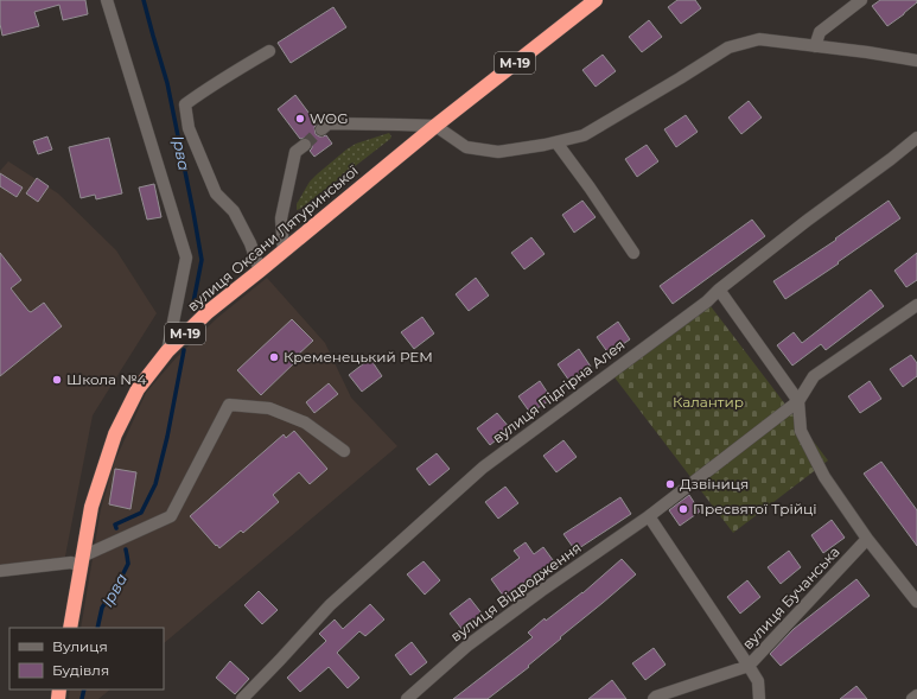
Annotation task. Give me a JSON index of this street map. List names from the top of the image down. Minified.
{"streets":{"highway":["М-19","вулиця Оксани Лятуринської"],"street":["вулиця Підгірна Алея","вулиця Відродження","вулиця Бучанська"]},"crossings":[["М-19","вулиця Оксани Лятуринської"]],"water":["Ірва"],"parks":["Калантир"],"places":["WOG","Кременецький РЕМ","Школа №4","Дзвіниця","Пресвятої Трійці"],"legend":["Вулиця","Будівля"]}
